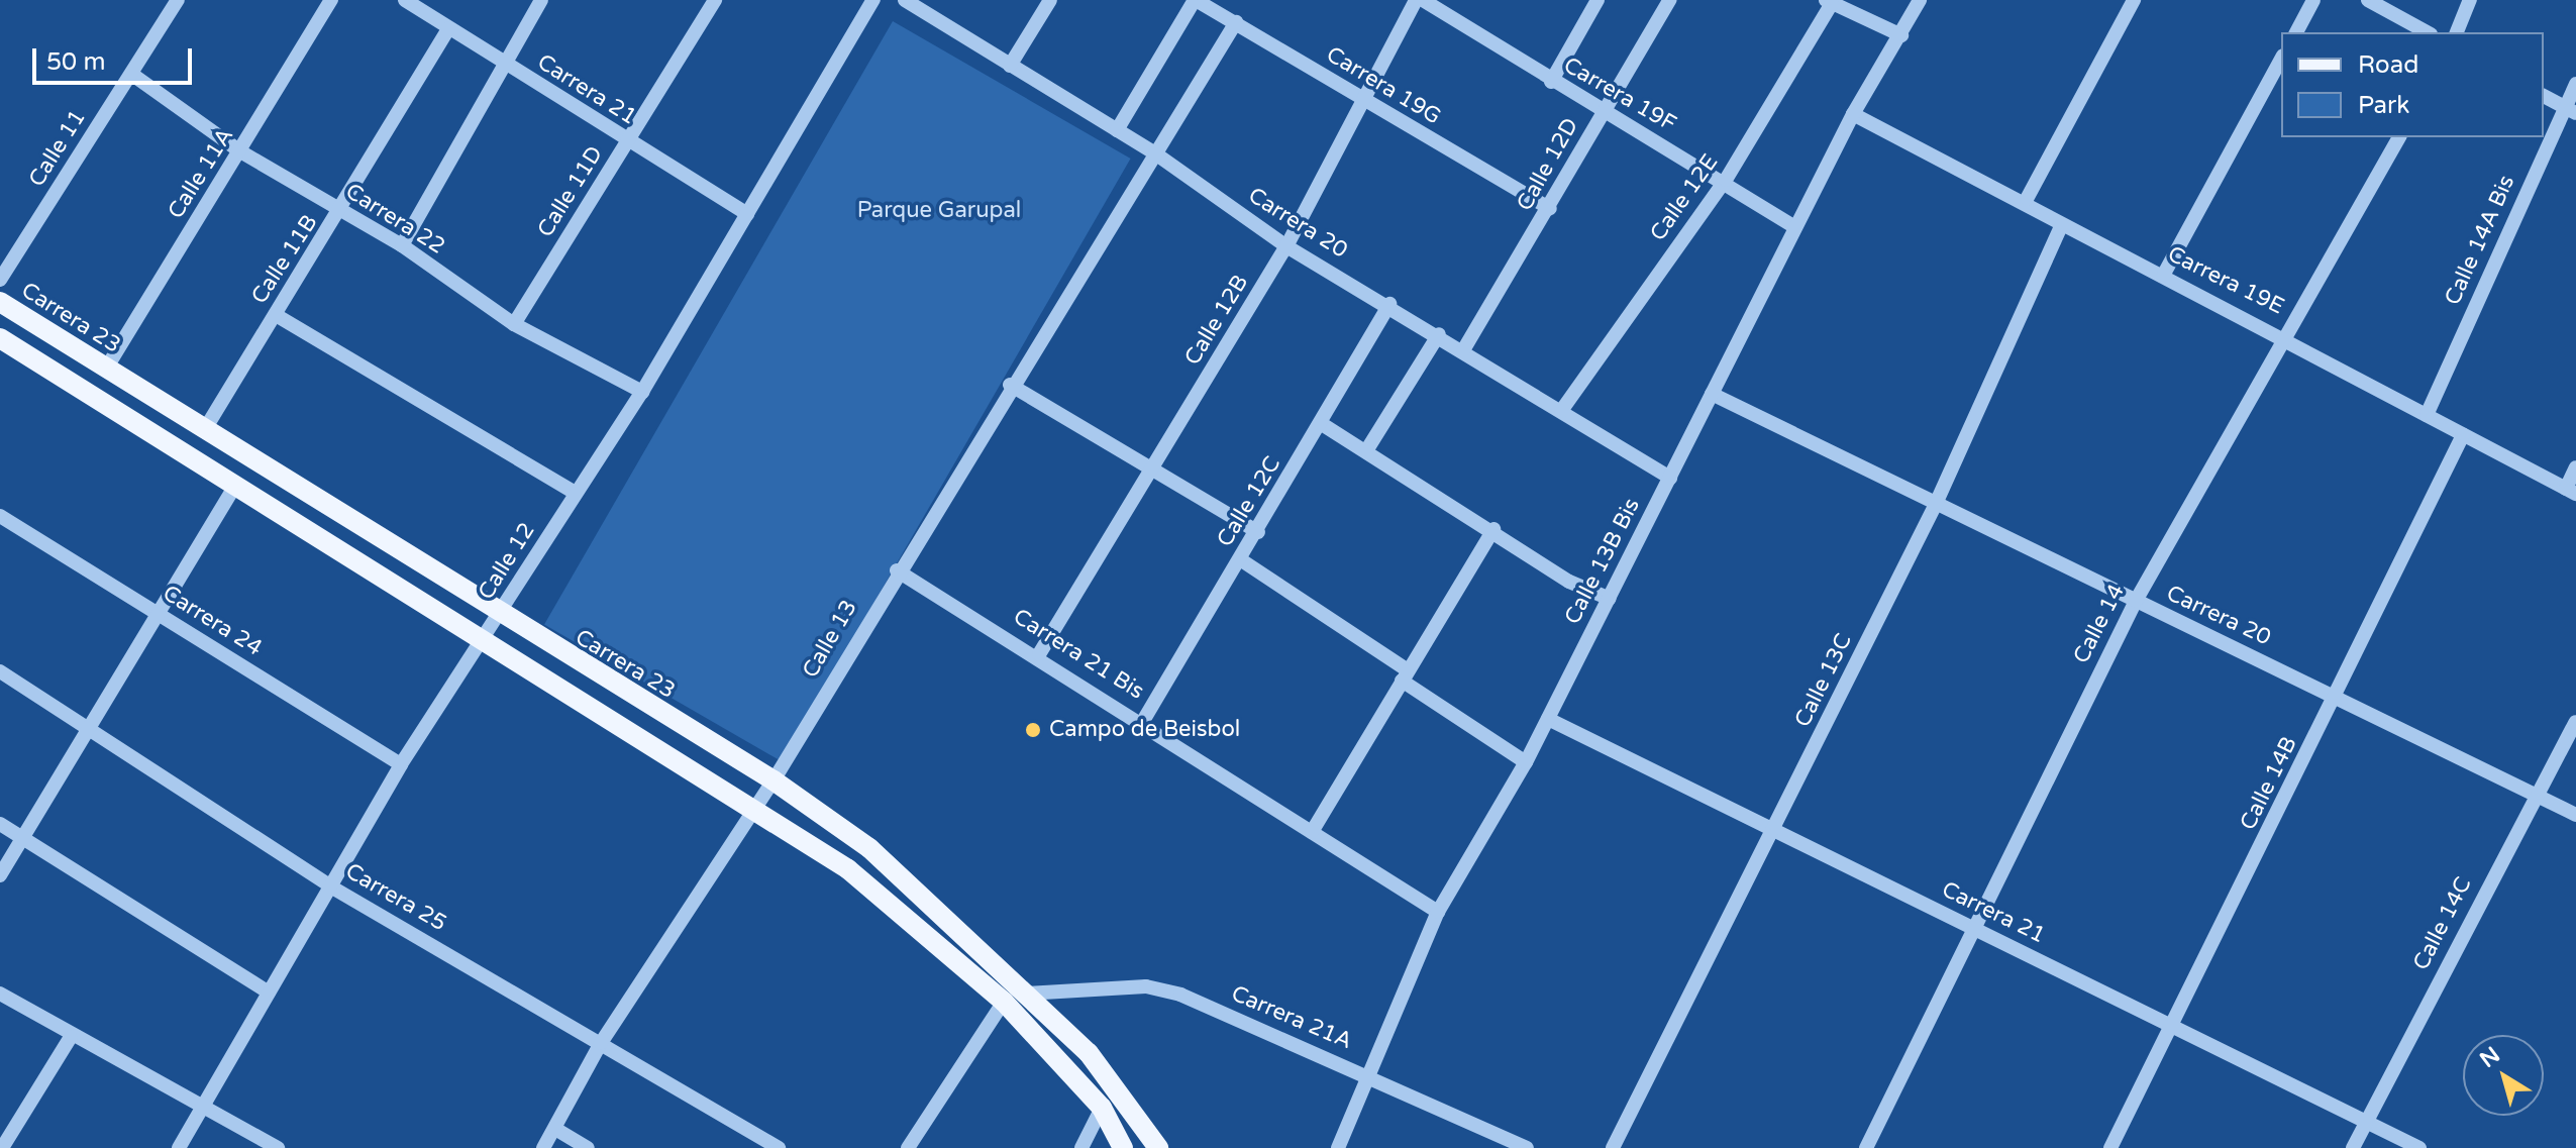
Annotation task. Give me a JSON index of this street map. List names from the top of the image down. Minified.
{"streets":{"main road":["Carrera 23"],"street":["Carrera 19G","Carrera 21","Carrera 19F","Calle 11","Calle 12D","Calle 11A","Calle 11D","Calle 12E","Carrera 22","Carrera 20","Calle 14A Bis","Calle 11B","Carrera 19E","Calle 12B","Calle 12C","Calle 12","Calle 13B Bis","Carrera 24","Calle 14","Calle 13","Carrera 21 Bis","Calle 13C","Calle 14B","Carrera 25","Calle 14C","Carrera 21A"]},"crossings":[["Carrera 19G","Calle 12D"],["Carrera 19G","Calle 12B"],["Carrera 19G","Calle 13"],["Carrera 21","Calle 11D"],["Carrera 21","Calle 11B"],["Carrera 21","Calle 12"],["Carrera 21","Calle 13B Bis"],["Carrera 21","Calle 14"],["Carrera 21","Calle 13C"],["Carrera 21","Calle 14B"],["Carrera 21","Calle 14C"],["Carrera 19F","Calle 12D"],["Carrera 19F","Calle 12E"],["Carrera 19F","Calle 13B Bis"],["Calle 11","Carrera 22"],["Calle 12D","Carrera 20"],["Calle 11A","Carrera 22"],["Calle 11A","Carrera 23"],["Calle 11D","Carrera 22"],["Calle 12E","Carrera 20"],["Carrera 22","Calle 11B"],["Carrera 22","Calle 12"],["Carrera 20","Calle 12B"],["Carrera 20","Calle 12C"],["Carrera 20","Calle 13B Bis"],["Carrera 20","Calle 14"],["Carrera 20","Calle 13"],["Carrera 20","Calle 13C"],["Carrera 20","Calle 14B"],["Carrera 20","Calle 14C"],["Calle 14A Bis","Carrera 19E"],["Calle 11B","Carrera 23"],["Carrera 19E","Calle 13B Bis"],["Carrera 19E","Calle 14"],["Carrera 19E","Calle 13C"],["Carrera 19E","Calle 14B"],["Carrera 23","Calle 12"],["Carrera 23","Calle 13"],["Carrera 23","Carrera 21A"],["Calle 12B","Carrera 21 Bis"],["Calle 12C","Carrera 21 Bis"],["Calle 12","Carrera 24"],["Calle 12","Carrera 25"],["Calle 13B Bis","Carrera 21 Bis"],["Calle 13B Bis","Carrera 21A"],["Calle 13","Carrera 21 Bis"],["Calle 13","Carrera 25"]],"parks":["Parque Garupal"],"places":["Campo de Beisbol"],"legend":["Road","Park"],"scale_bar":"50 m","north":"top left"}
